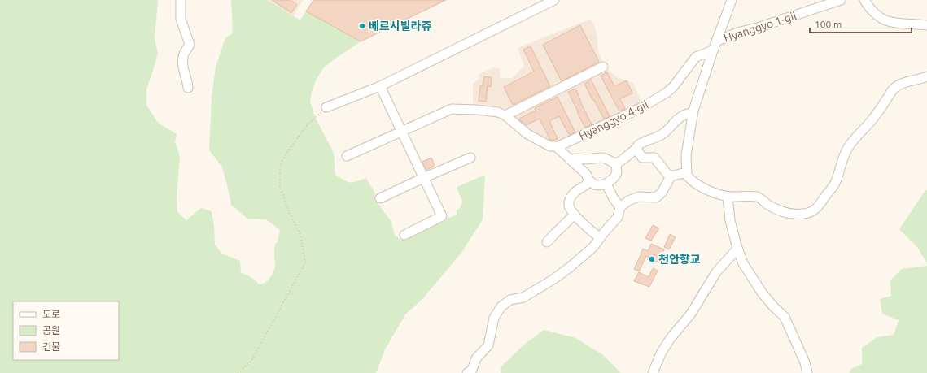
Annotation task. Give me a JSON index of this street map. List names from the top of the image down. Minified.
{"streets":{"street":["Hyanggyo 1-gil","Hyanggyo 4-gil"]},"crossings":[["Hyanggyo 1-gil","Hyanggyo 4-gil"]],"places":["베르시빌라쥬","천안향교"],"legend":["도로","공원","건물"],"scale_bar":"100 m"}
